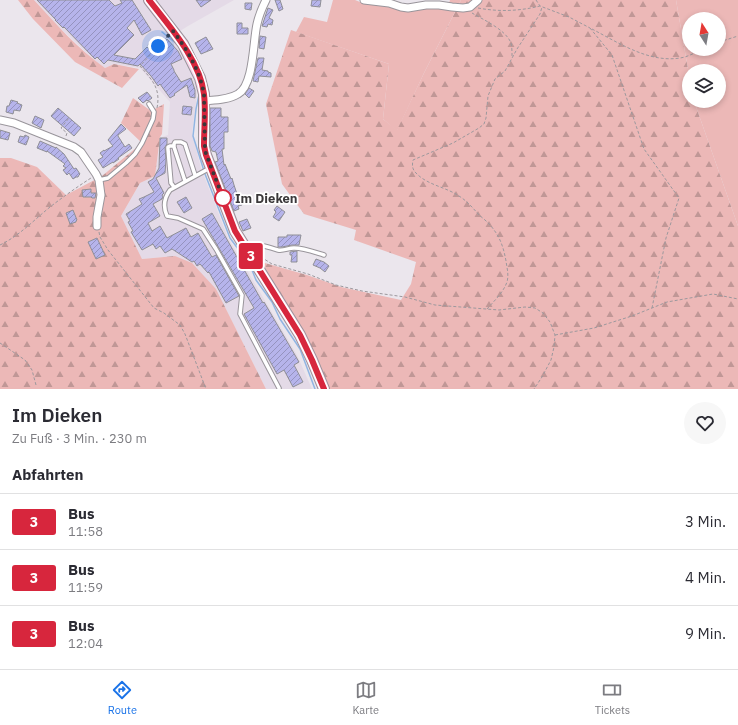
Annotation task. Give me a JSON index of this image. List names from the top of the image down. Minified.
{"places":["Im Dieken"],"lines":["bus line 3"],"north":"top","page":{"on_map":"3","heading":[["Im Dieken","Zu Fuß · 3 Min. · 230 m"],"Abfahrten"],"list":[{"mark":"3","name":"Bus","note":"11:58","value":"3 Min."},{"mark":"3","name":"Bus","note":"11:59","value":"4 Min."},{"mark":"3","name":"Bus","note":"12:04","value":"9 Min."}],"tabs":["Route","Karte","Tickets"]}}
